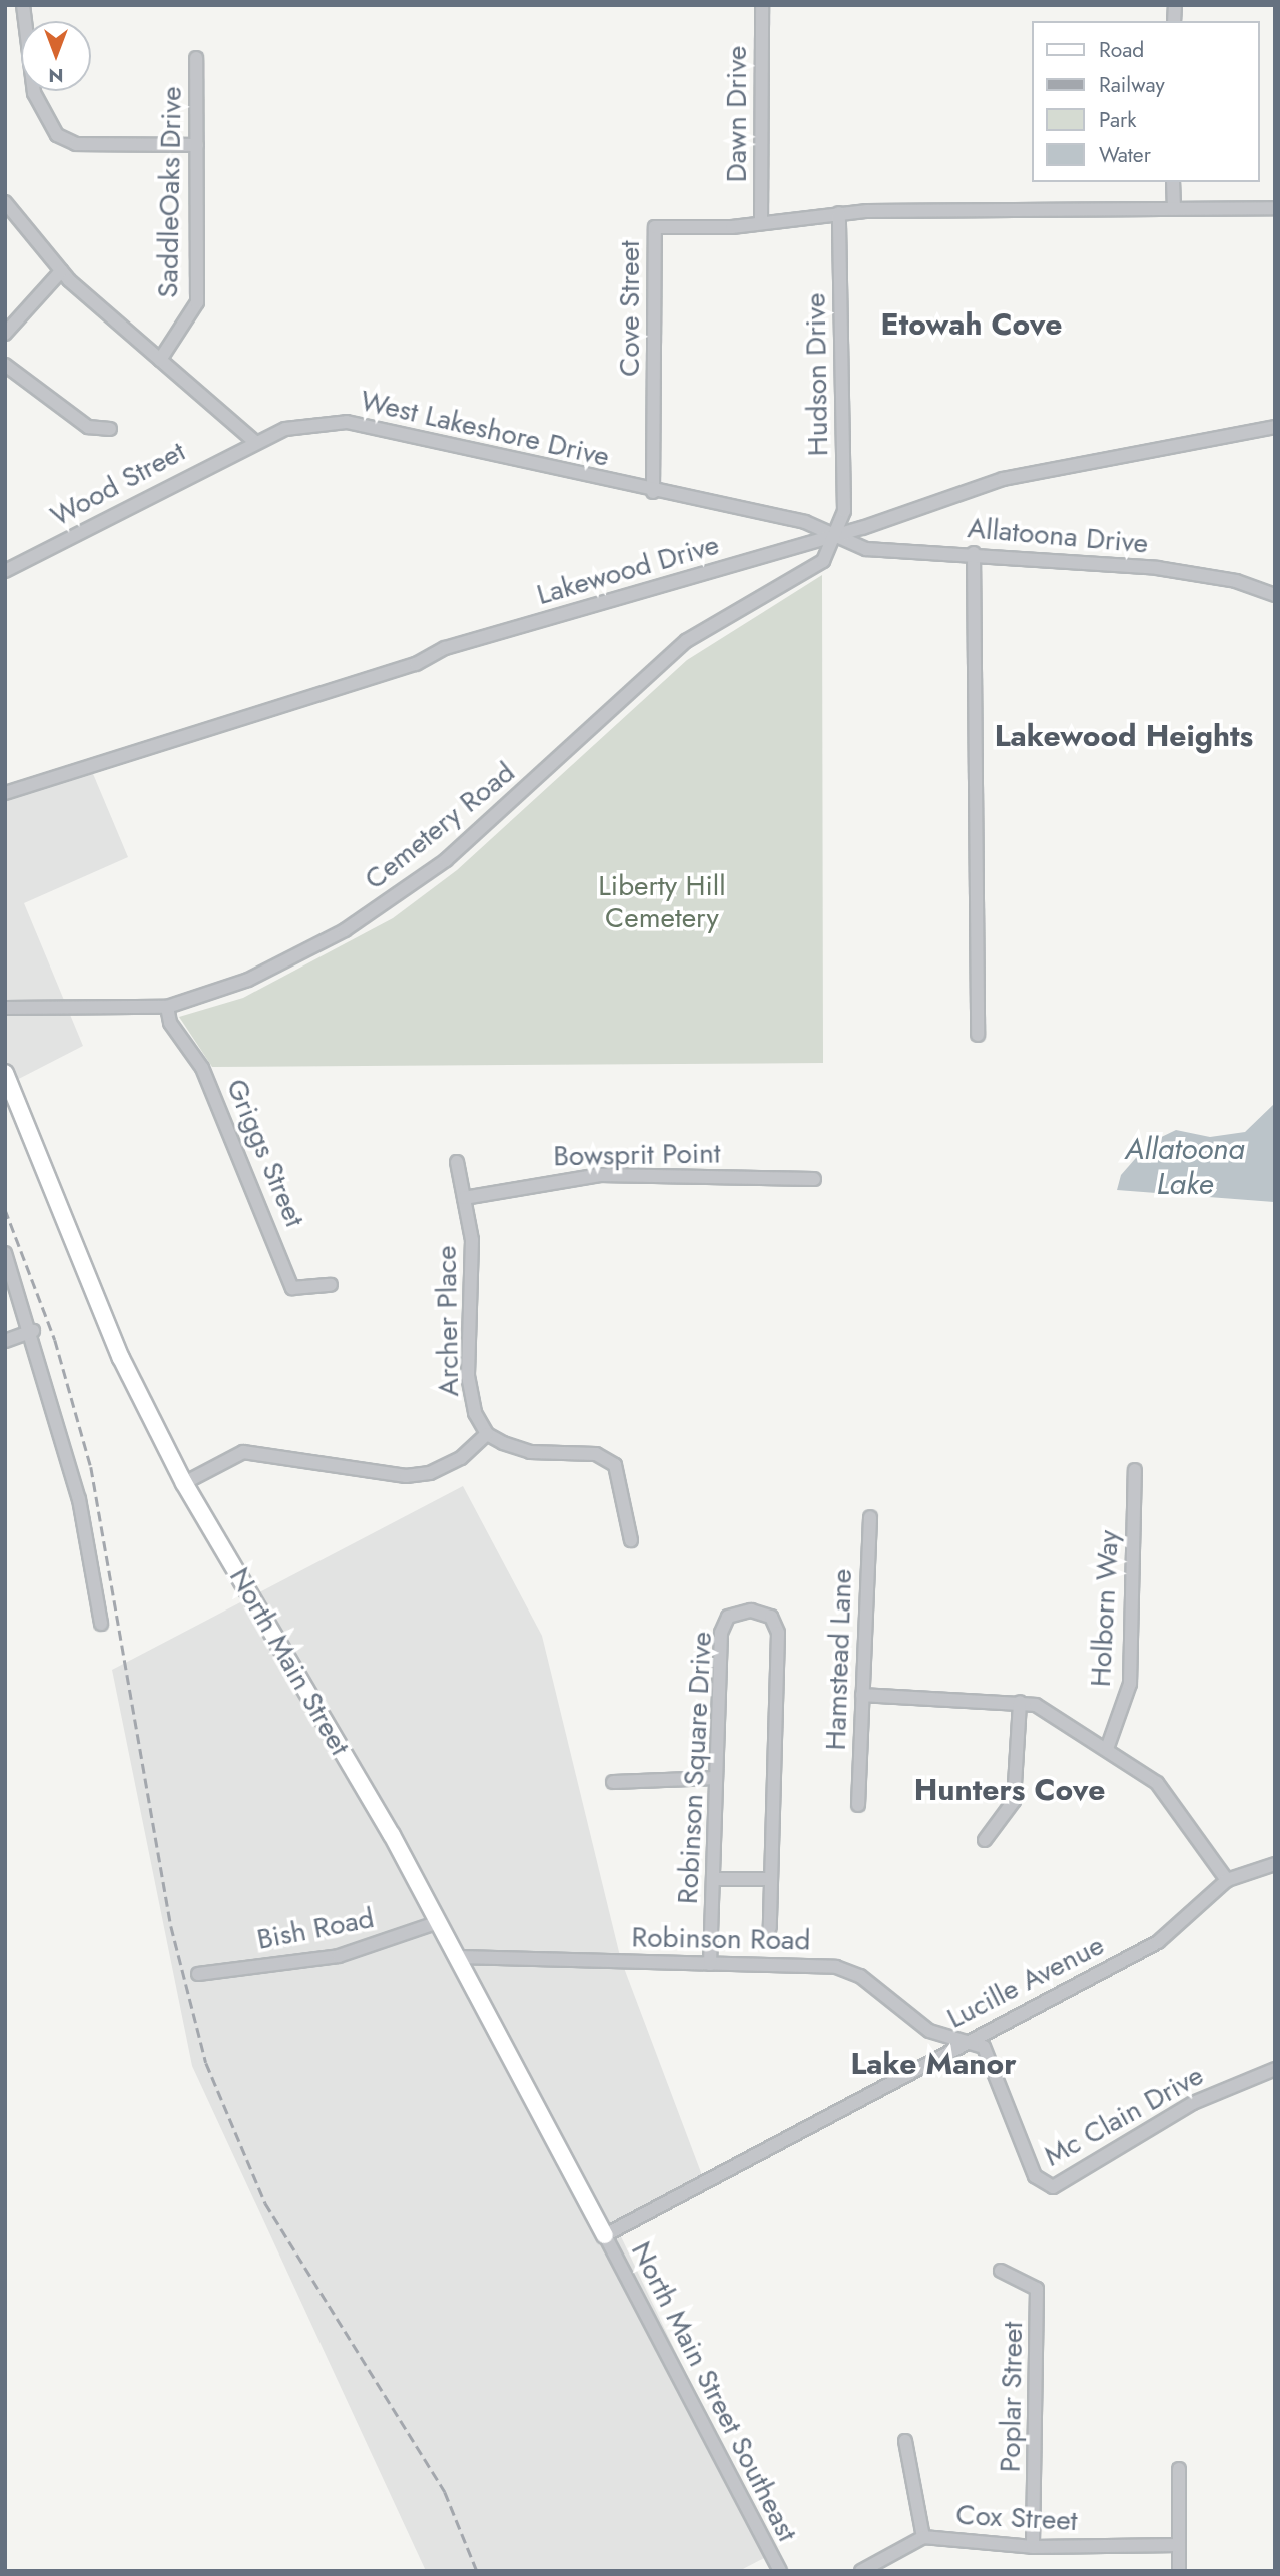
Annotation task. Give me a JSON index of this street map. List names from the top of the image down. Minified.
{"streets":{"main road":["North Main Street"],"street":["Dawn Drive","SaddleOaks Drive","Cove Street","Hudson Drive","West Lakeshore Drive","Wood Street","Allatoona Drive","Lakewood Drive","Cemetery Road","Griggs Street","Bowsprit Point","Archer Place","Holborn Way","Hamstead Lane","Robinson Square Drive","Bish Road","Robinson Road","Lucille Avenue","Mc Clain Drive","North Main Street Southeast","Poplar Street","Cox Street"]},"crossings":[["Dawn Drive","Cove Street"],["Cove Street","Hudson Drive"],["Cove Street","West Lakeshore Drive"],["Hudson Drive","West Lakeshore Drive"],["Hudson Drive","Allatoona Drive"],["Hudson Drive","Lakewood Drive"],["Hudson Drive","Cemetery Road"],["West Lakeshore Drive","Wood Street"],["West Lakeshore Drive","Allatoona Drive"],["West Lakeshore Drive","Lakewood Drive"],["West Lakeshore Drive","Cemetery Road"],["Allatoona Drive","Lakewood Drive"],["Allatoona Drive","Cemetery Road"],["Lakewood Drive","Cemetery Road"],["Cemetery Road","Griggs Street"],["Bowsprit Point","Archer Place"],["North Main Street","Bish Road"],["North Main Street","Robinson Road"],["North Main Street","Lucille Avenue"],["North Main Street","North Main Street Southeast"],["Robinson Square Drive","Robinson Road"],["Robinson Road","Lucille Avenue"],["Robinson Road","Mc Clain Drive"],["Lucille Avenue","Mc Clain Drive"],["Lucille Avenue","North Main Street Southeast"],["Poplar Street","Cox Street"]],"districts":["Etowah Cove","Lakewood Heights","Hunters Cove","Lake Manor"],"water":["Allatoona Lake"],"parks":["Liberty Hill Cemetery"],"legend":["Road","Railway","Park","Water"],"north":"bottom"}
